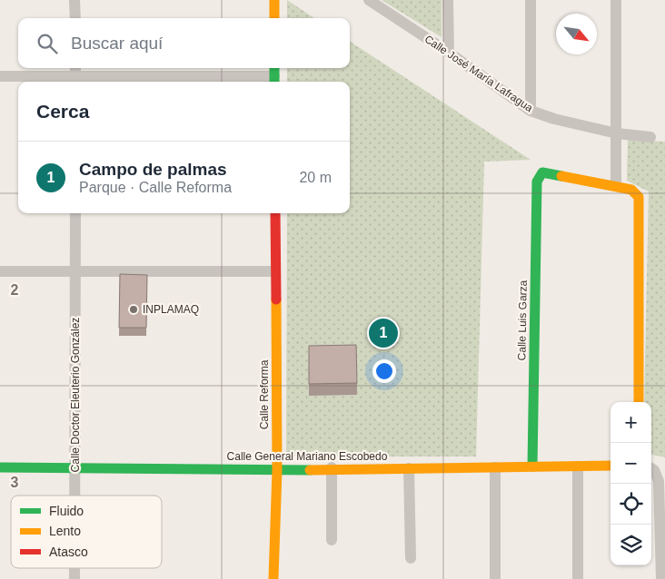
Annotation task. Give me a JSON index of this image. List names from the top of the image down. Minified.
{"streets":{"street":["Calle José María Lafragua","Calle Luis Garza","Calle Doctor Eleuterio González","Calle Reforma","Calle General Mariano Escobedo"]},"crossings":[["Calle Luis Garza","Calle General Mariano Escobedo"],["Calle Doctor Eleuterio González","Calle General Mariano Escobedo"],["Calle Reforma","Calle General Mariano Escobedo"]],"places":["INPLAMAQ"],"legend":["Fluido","Lento","Atasco"],"north":"bottom right","page":{"search":"Buscar aquí","heading":"Cerca","list":[{"mark":"1","name":"Campo de palmas","note":"Parque · Calle Reforma","value":"20 m"}],"pins":"1","map_buttons":["+","−"]},"grid":{"rows":["2","3"]}}
